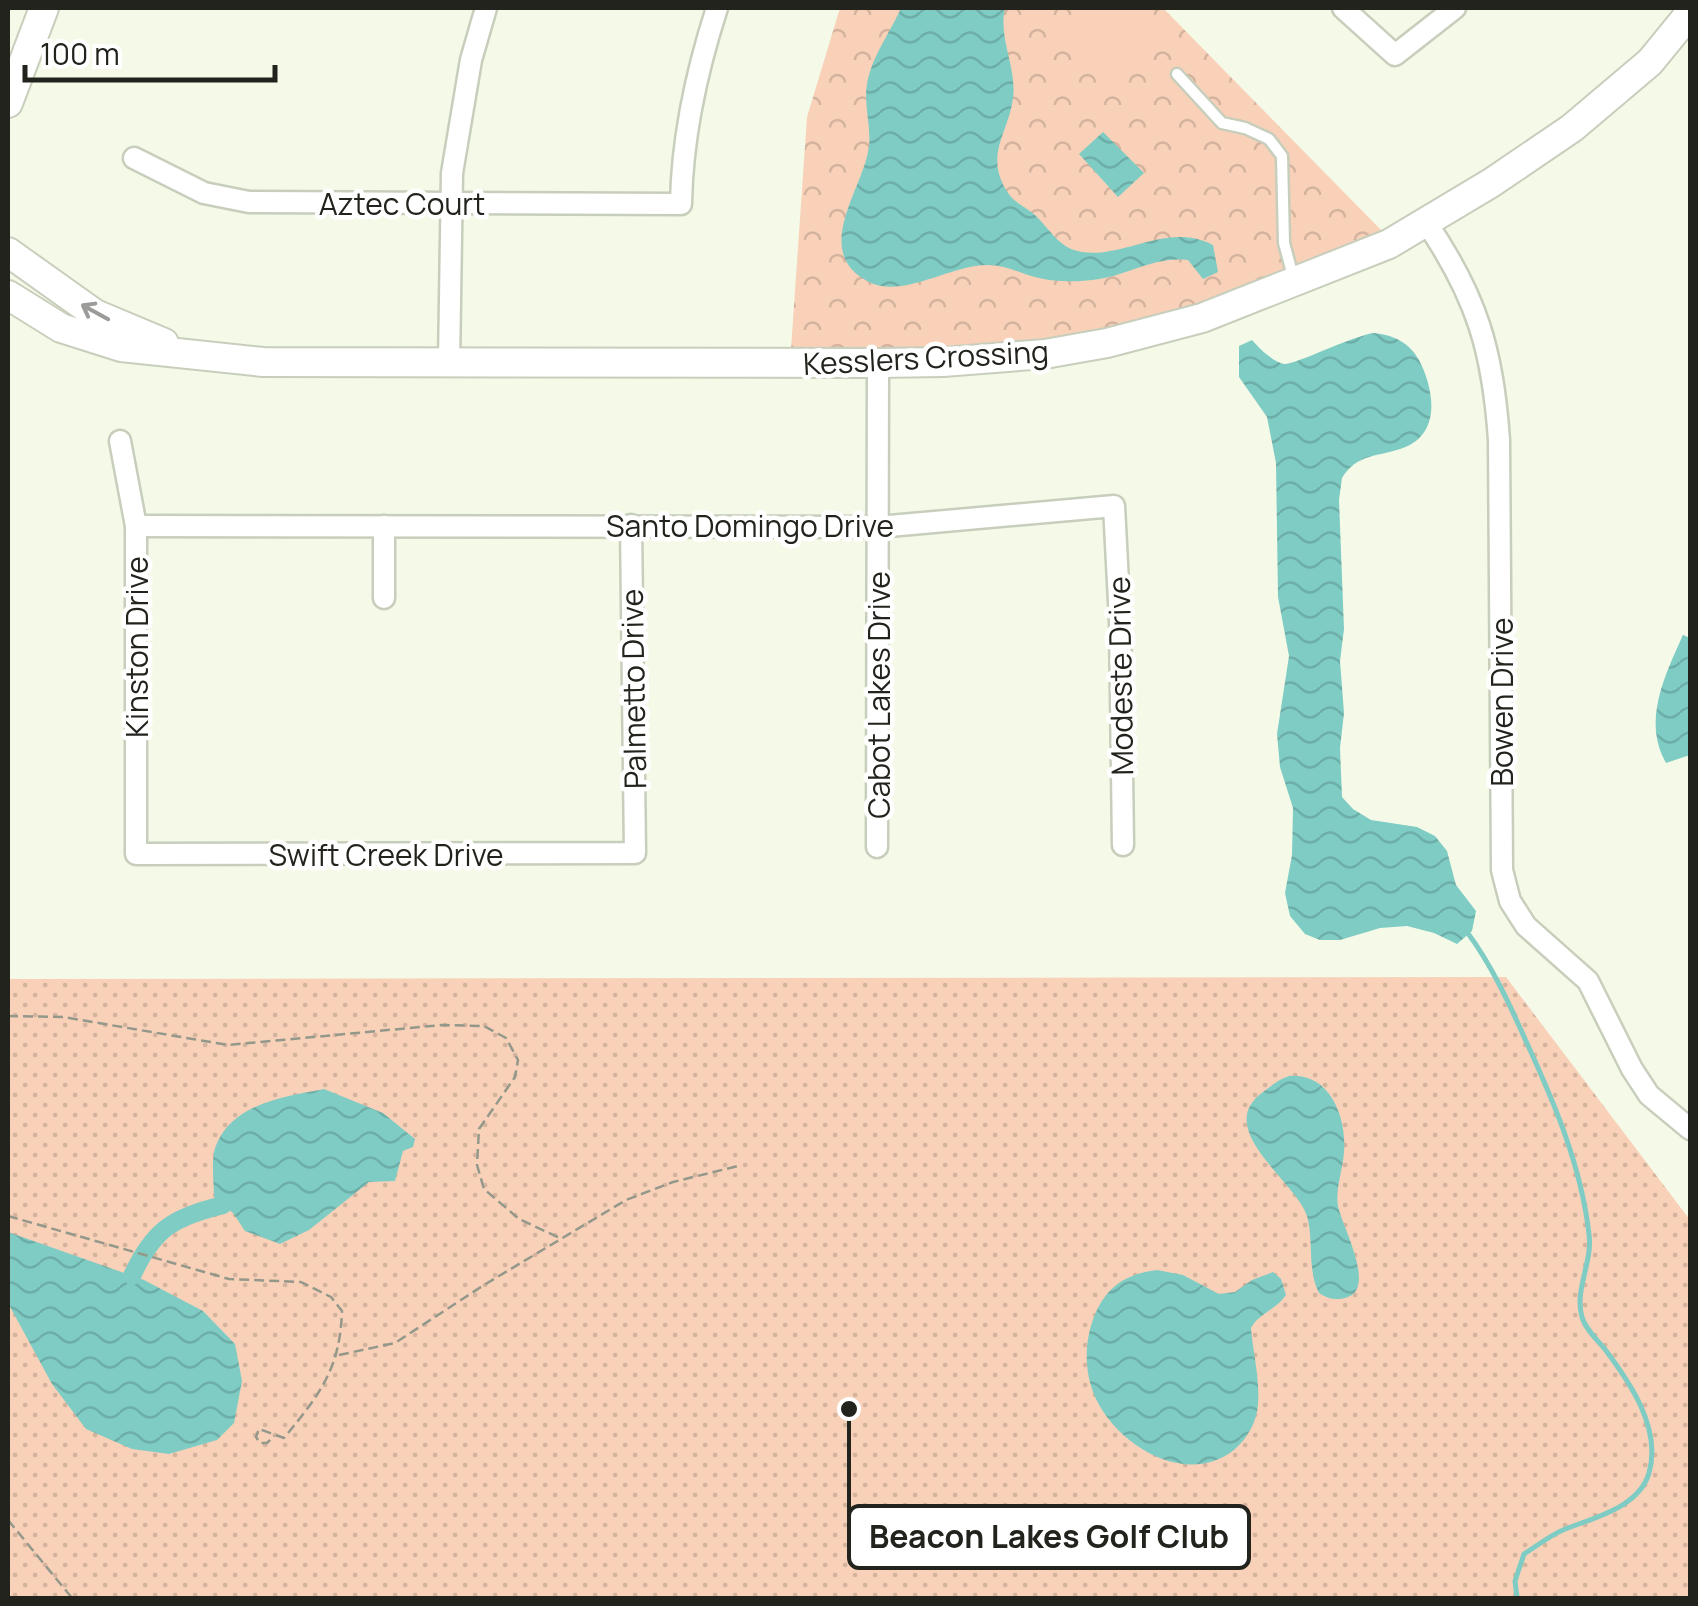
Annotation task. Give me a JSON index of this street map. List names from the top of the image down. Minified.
{"streets":{"street":["Aztec Court","Kesslers Crossing","Santo Domingo Drive","Kinston Drive","Modeste Drive","Palmetto Drive","Cabot Lakes Drive","Bowen Drive","Swift Creek Drive"]},"crossings":[["Kesslers Crossing","Cabot Lakes Drive"],["Kesslers Crossing","Bowen Drive"],["Santo Domingo Drive","Kinston Drive"],["Santo Domingo Drive","Modeste Drive"],["Santo Domingo Drive","Palmetto Drive"],["Santo Domingo Drive","Cabot Lakes Drive"],["Kinston Drive","Swift Creek Drive"],["Palmetto Drive","Swift Creek Drive"]],"places":["Beacon Lakes Golf Club"],"scale_bar":"100 m"}
